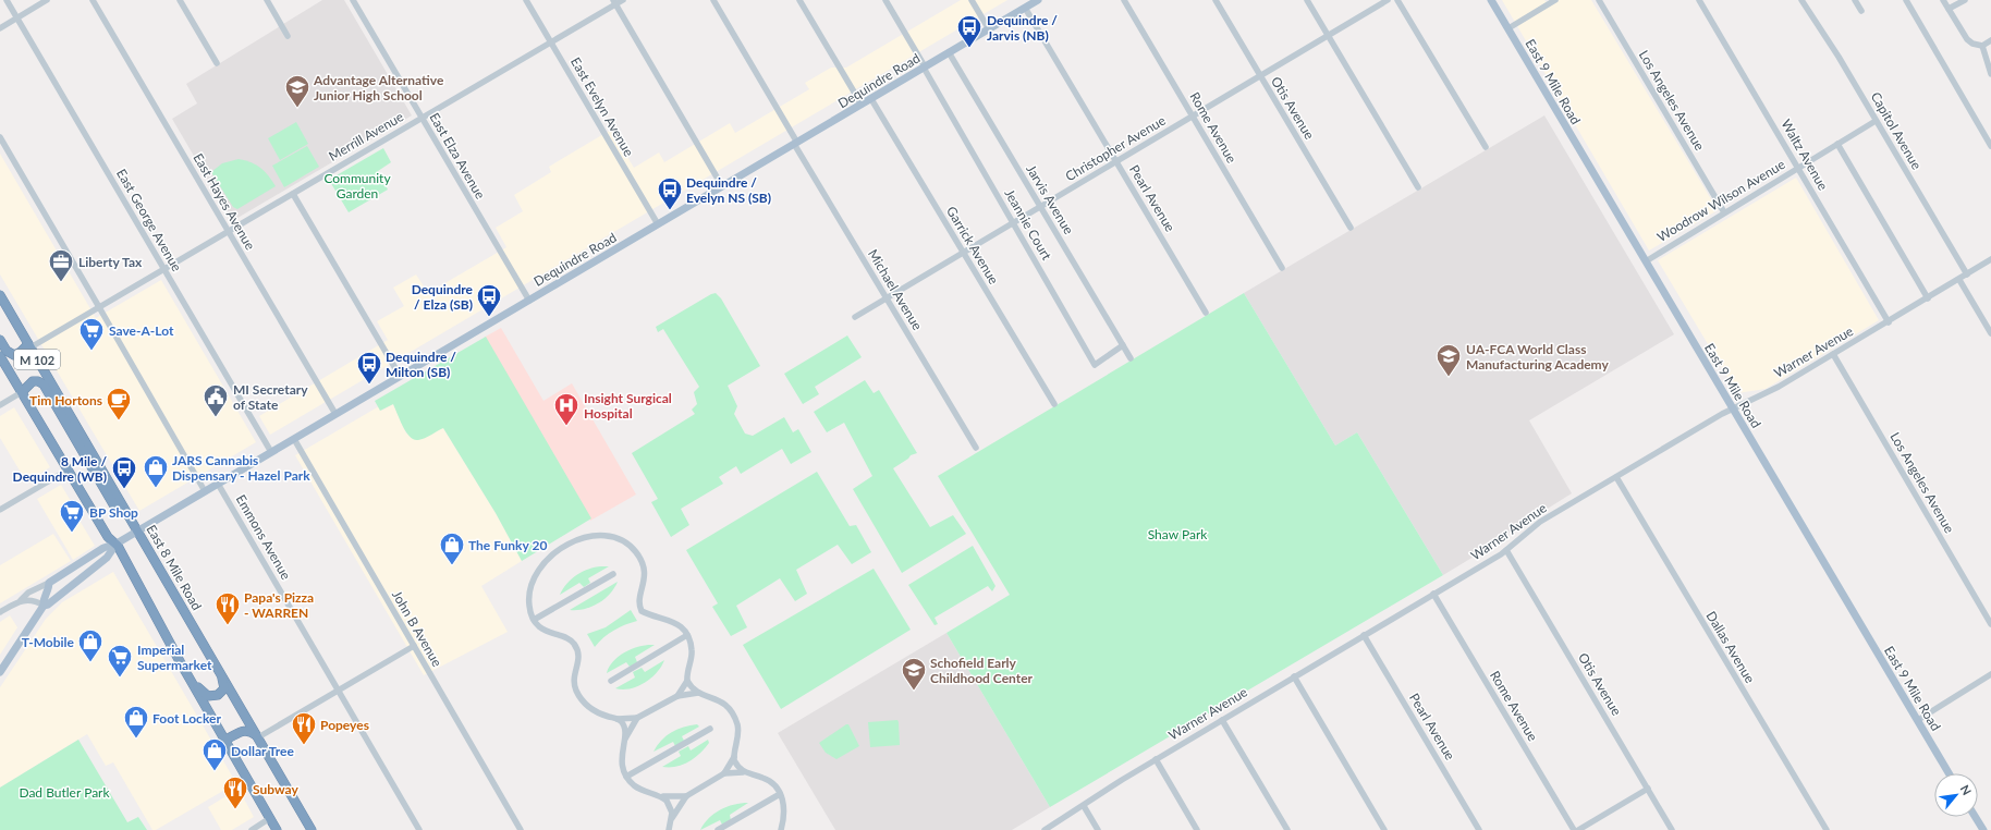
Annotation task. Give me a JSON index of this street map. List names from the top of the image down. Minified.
{"streets":{"highway":["M 102","East 8 Mile Road"],"main road":["Dequindre Road","East 9 Mile Road"],"street":["Los Angeles Avenue","East Evelyn Avenue","Otis Avenue","Rome Avenue","Capitol Avenue","Merrill Avenue","Christopher Avenue","Waltz Avenue","East Elza Avenue","Pearl Avenue","Jarvis Avenue","Woodrow Wilson Avenue","East Hayes Avenue","East George Avenue","Jeannie Court","Garrick Avenue","Michael Avenue","Warner Avenue","Emmons Avenue","John B Avenue","Dallas Avenue"]},"crossings":[["Dequindre Road","East Evelyn Avenue"],["Dequindre Road","East Elza Avenue"],["Dequindre Road","Pearl Avenue"],["Dequindre Road","Jarvis Avenue"],["Dequindre Road","East Hayes Avenue"],["Dequindre Road","East George Avenue"],["Dequindre Road","Jeannie Court"],["Dequindre Road","Garrick Avenue"],["Dequindre Road","Michael Avenue"],["Dequindre Road","M 102"],["Dequindre Road","Emmons Avenue"],["Dequindre Road","East 8 Mile Road"],["Dequindre Road","John B Avenue"],["East 9 Mile Road","Woodrow Wilson Avenue"],["East 9 Mile Road","Warner Avenue"],["Los Angeles Avenue","Woodrow Wilson Avenue"],["Los Angeles Avenue","Warner Avenue"],["East Evelyn Avenue","Merrill Avenue"],["Otis Avenue","Christopher Avenue"],["Otis Avenue","Warner Avenue"],["Rome Avenue","Christopher Avenue"],["Rome Avenue","Warner Avenue"],["Capitol Avenue","Woodrow Wilson Avenue"],["Capitol Avenue","Warner Avenue"],["Merrill Avenue","East Elza Avenue"],["Merrill Avenue","East Hayes Avenue"],["Merrill Avenue","East George Avenue"],["Merrill Avenue","East 8 Mile Road"],["Christopher Avenue","Pearl Avenue"],["Christopher Avenue","Jarvis Avenue"],["Christopher Avenue","Jeannie Court"],["Christopher Avenue","Garrick Avenue"],["Christopher Avenue","Michael Avenue"],["Waltz Avenue","Woodrow Wilson Avenue"],["Waltz Avenue","Warner Avenue"],["Pearl Avenue","Warner Avenue"],["Jarvis Avenue","Jeannie Court"],["Warner Avenue","Dallas Avenue"]],"parks":["Community Garden","Shaw Park","Dad Butler Park"],"places":{"bus stop":["Dequindre / Jarvis (NB)","Dequindre / Evelyn NS (SB)","Dequindre / Elza (SB)","Dequindre / Milton (SB)","8 Mile / Dequindre (WB)"],"school or university":["Advantage Alternative Junior High School","UA-FCA World Class Manufacturing Academy","Schofield Early Childhood Center"],"office":["Liberty Tax"],"supermarket":["Save-A-Lot","BP Shop","Imperial Supermarket"],"public building":["MI Secretary of State"],"cafe":["Tim Hortons"],"hospital":["Insight Surgical Hospital"],"shop":["JARS Cannabis Dispensary - Hazel Park","The Funky 20","T-Mobile","Foot Locker","Dollar Tree"],"restaurant":["Papa's Pizza - WARREN","Popeyes","Subway"]},"north":"top right"}
